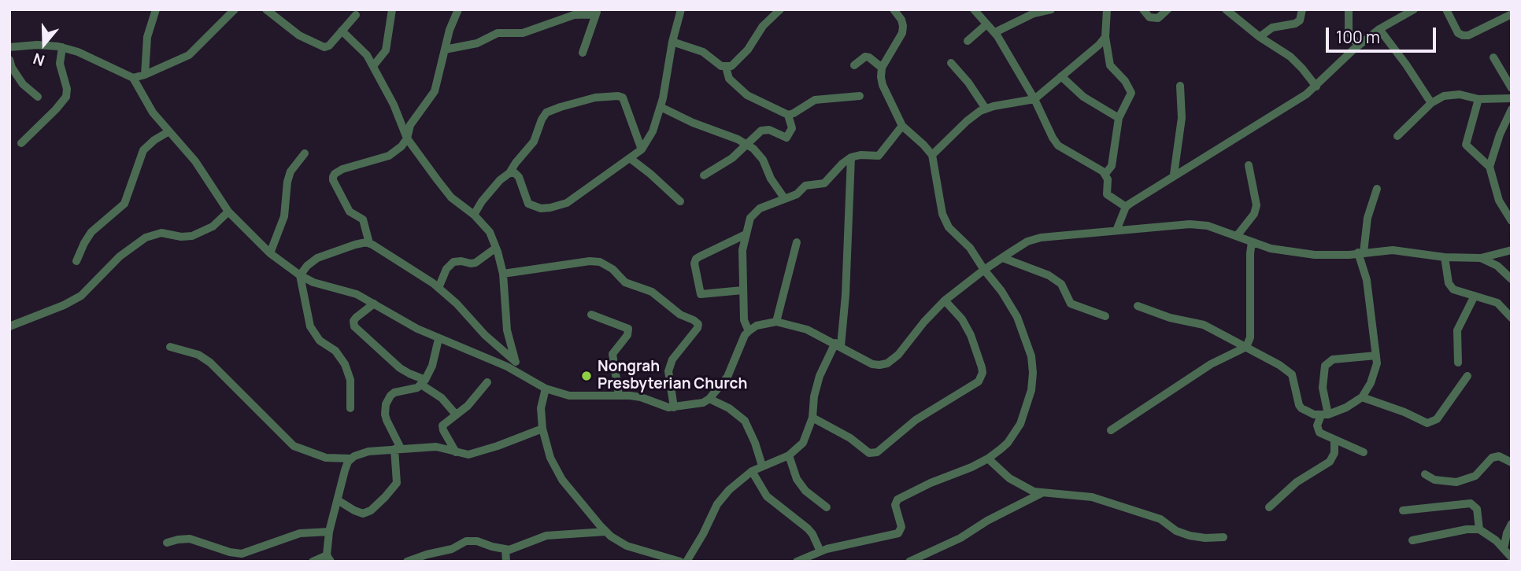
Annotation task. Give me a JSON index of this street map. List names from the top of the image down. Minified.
{"places":["Nongrah Presbyterian Church"],"scale_bar":"100 m","north":"bottom"}
